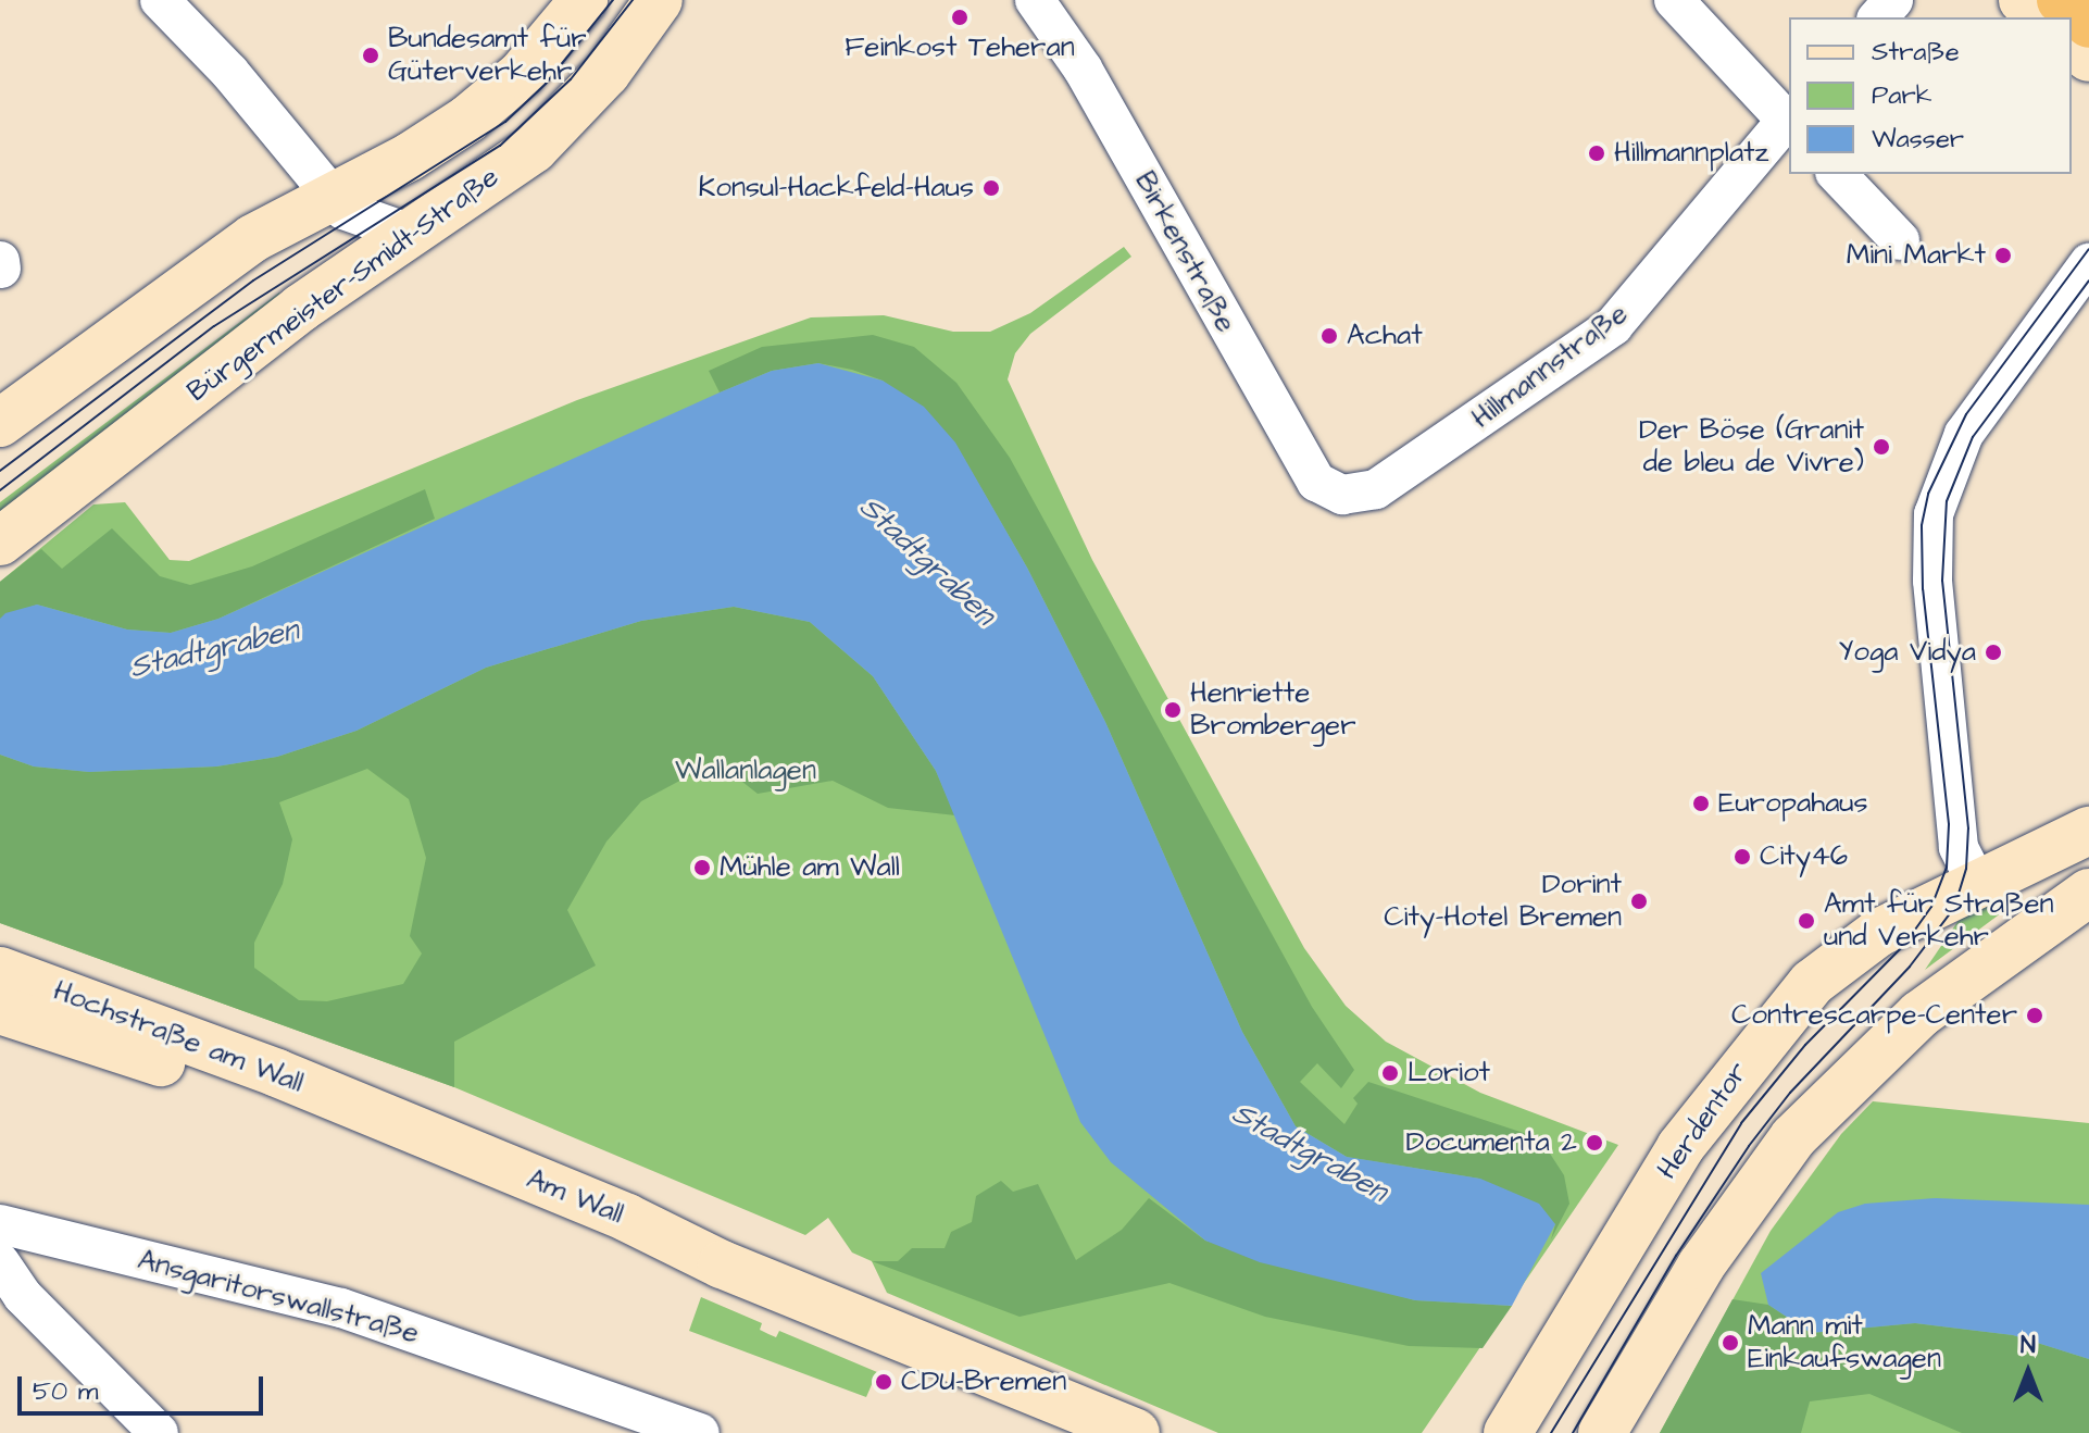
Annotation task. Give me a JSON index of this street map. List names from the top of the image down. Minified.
{"streets":{"main road":["Bürgermeister-Smidt-Straße","Hochstraße am Wall","Herdentor","Am Wall"],"street":["Birkenstraße","Hillmannstraße","Ansgaritorswallstraße"]},"crossings":[["Birkenstraße","Hillmannstraße"],["Hochstraße am Wall","Am Wall"]],"water":["Stadtgraben"],"parks":["Wallanlagen"],"places":["Feinkost Teheran","Bundesamt für Güterverkehr","Hillmannplatz","Konsul-Hackfeld-Haus","Mini Markt","Achat","Der Böse (Granit de bleu de Vivre)","Yoga Vidya","Henriette Bromberger","Europahaus","City46","Mühle am Wall","Dorint City-Hotel Bremen","Amt für Straßen und Verkehr","Contrescarpe-Center","Loriot","Documenta 2","Mann mit Einkaufswagen","CDU-Bremen"],"legend":["Straße","Park","Wasser"],"scale_bar":"50 m","north":"top"}
